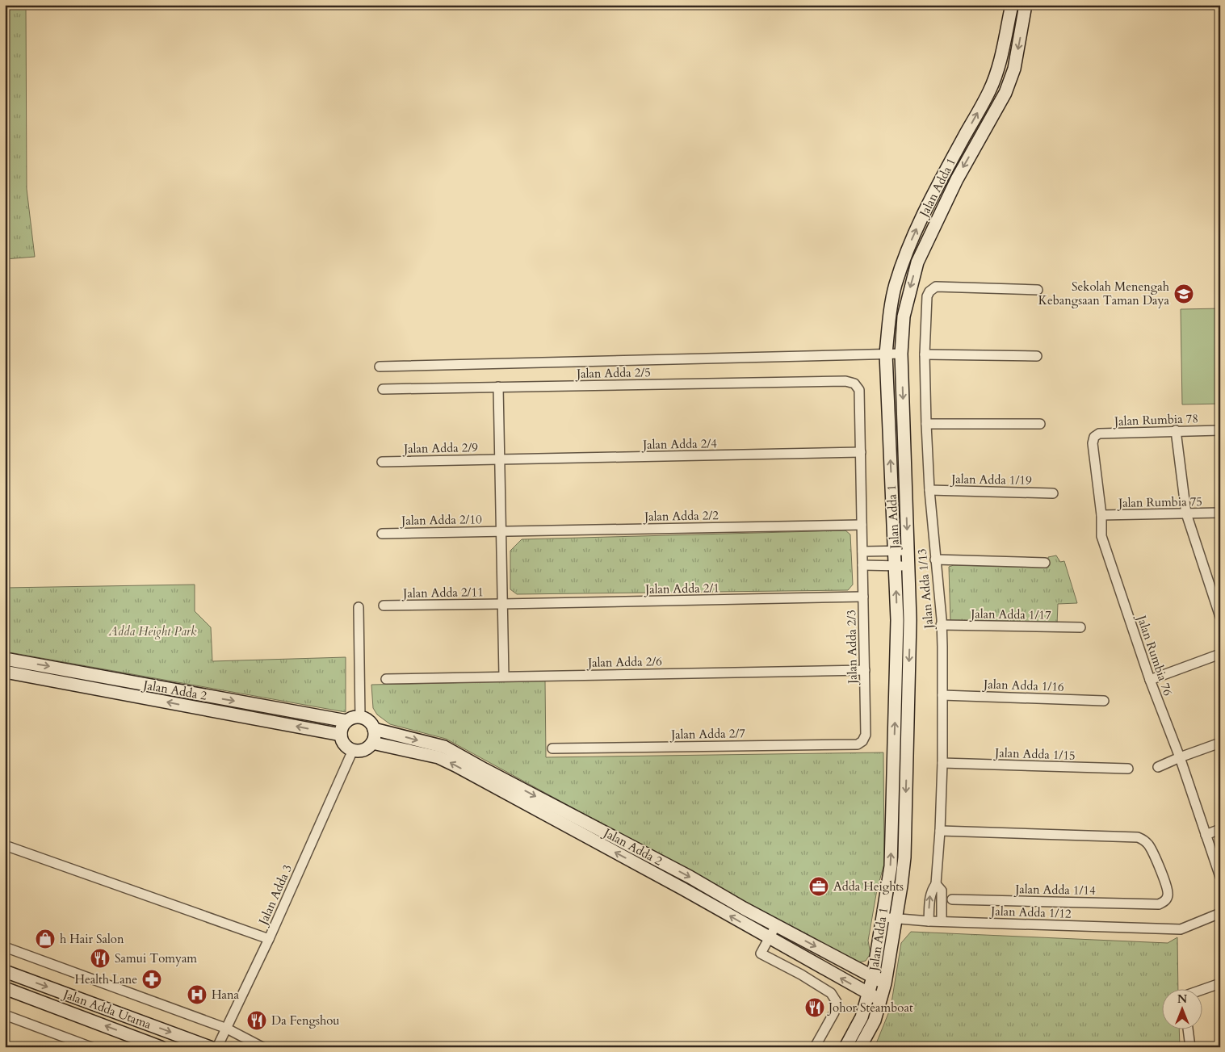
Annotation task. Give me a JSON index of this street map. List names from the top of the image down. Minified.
{"streets":{"street":["Jalan Adda 1","Jalan Adda 2/5","Jalan Rumbia 78","Jalan Adda 2/4","Jalan Adda 2/9","Jalan Adda 1/19","Jalan Rumbia 75","Jalan Adda 2/2","Jalan Adda 2/10","Jalan Adda 2/1","Jalan Adda 1/13","Jalan Adda 2/11","Jalan Adda 1/17","Jalan Adda 2/3","Jalan Rumbia 76","Jalan Adda 2/6","Jalan Adda 1/16","Jalan Adda 2","Jalan Adda 2/7","Jalan Adda 1/15","Jalan Adda 1/14","Jalan Adda 3","Jalan Adda 1/12","Jalan Adda Utama"]},"crossings":[["Jalan Adda 1","Jalan Adda 2"],["Jalan Adda 1","Jalan Adda 1/12"],["Jalan Adda 2/5","Jalan Adda 2/4"],["Jalan Rumbia 78","Jalan Rumbia 76"],["Jalan Adda 2/4","Jalan Adda 2/9"],["Jalan Adda 1/19","Jalan Adda 1/13"],["Jalan Rumbia 75","Jalan Rumbia 76"],["Jalan Adda 2/2","Jalan Adda 2/10"],["Jalan Adda 2/2","Jalan Adda 2/3"],["Jalan Adda 2/1","Jalan Adda 2/11"],["Jalan Adda 2/1","Jalan Adda 2/3"],["Jalan Adda 1/13","Jalan Adda 1/17"],["Jalan Adda 1/13","Jalan Adda 1/16"],["Jalan Adda 1/13","Jalan Adda 1/15"],["Jalan Adda 1/13","Jalan Adda 1/14"],["Jalan Adda 2/3","Jalan Adda 2/6"],["Jalan Adda 2/3","Jalan Adda 2/7"],["Jalan Adda 2","Jalan Adda 3"]],"parks":["Adda Height Park"],"places":{"school or university":["Sekolah Menengah Kebangsaan Taman Daya"],"office":["Adda Heights"],"shop":["h Hair Salon"],"restaurant":["Samui Tomyam","Johor Steamboat","Da Fengshou"],"pharmacy":["Health Lane"],"hospital":["Hana"]},"north":"top"}
